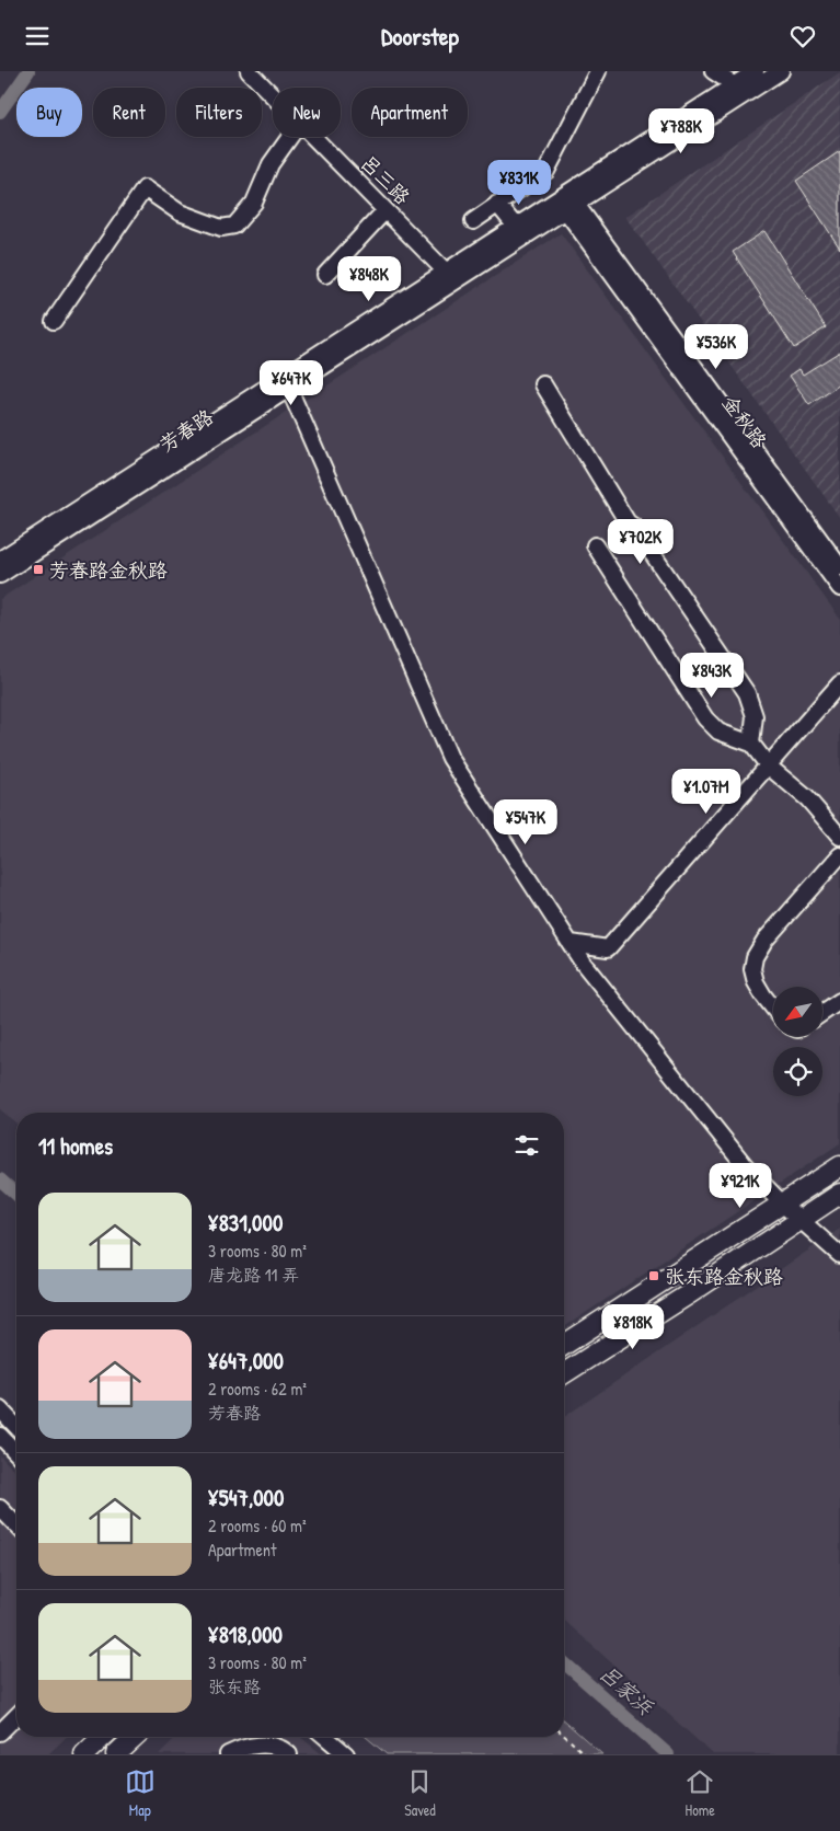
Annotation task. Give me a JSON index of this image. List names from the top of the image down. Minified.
{"streets":{"street":["吕三路","金秋路","芳春路"]},"crossings":[["吕三路","芳春路"],["金秋路","芳春路"]],"water":["吕家浜"],"places":{"transit":["芳春路金秋路","张东路金秋路"]},"north":"bottom left","page":{"header":"Doorstep","chip":["Buy","Rent","Filters","New","Apartment"],"price":["¥788K","¥831K","¥848K","¥536K","¥647K","¥702K","¥843K","¥1.07M","¥547K","¥921K","¥818K"],"heading":"11 homes","list":[{"name":"¥831,000","note":"3 rooms · 80 m² · 唐龙路 11 弄"},{"name":"¥647,000","note":"2 rooms · 62 m² · 芳春路"},{"name":"¥547,000","note":"2 rooms · 60 m² · Apartment"},{"name":"¥818,000","note":"3 rooms · 80 m² · 张东路"}],"tabs":["Map","Saved","Home"]}}
